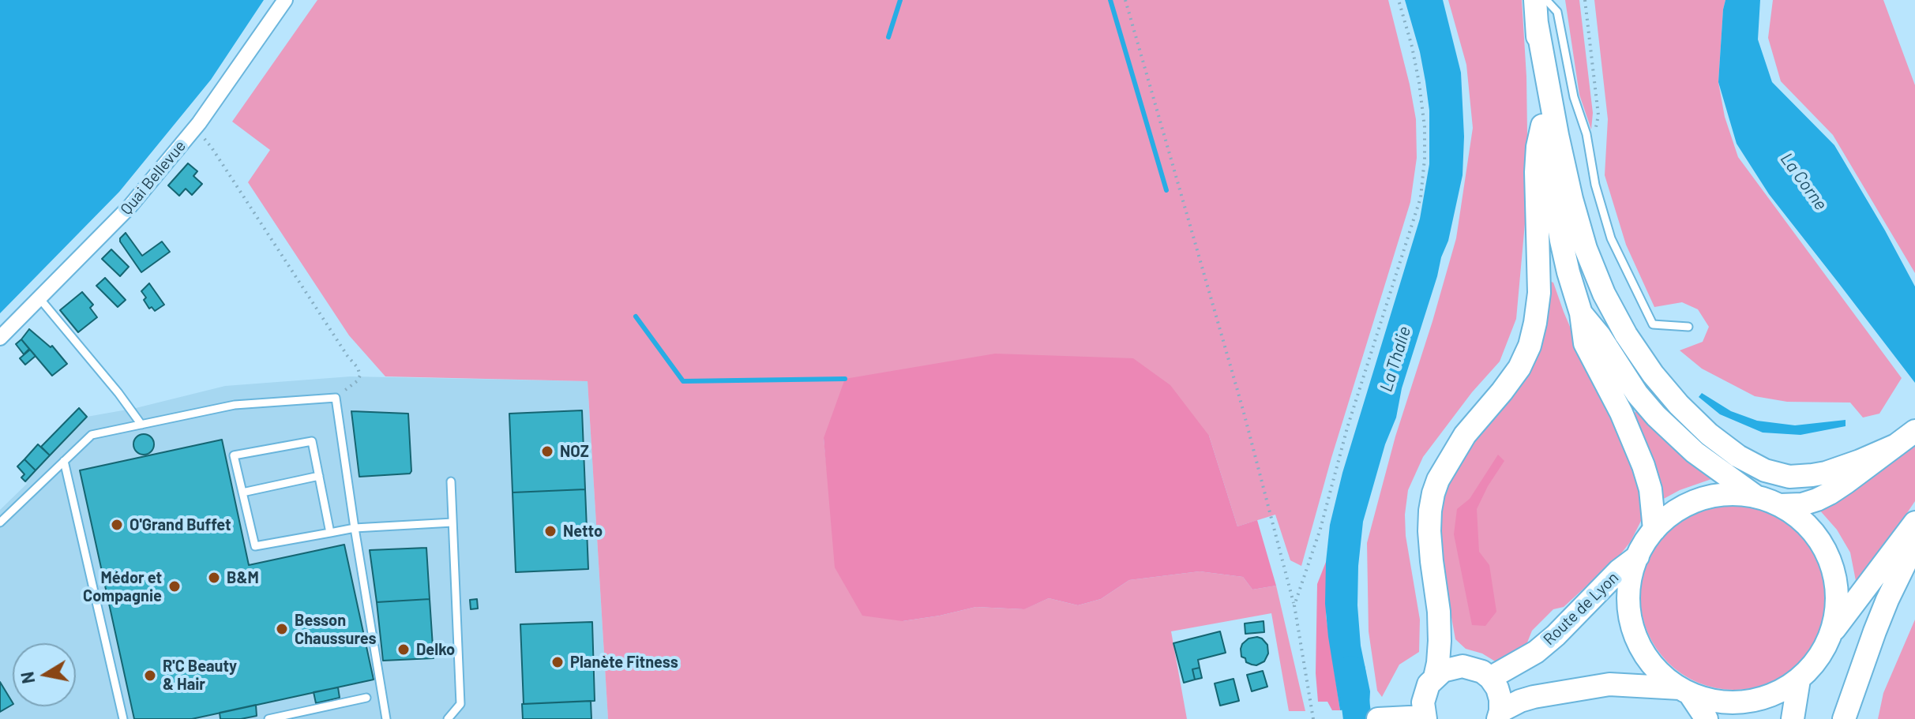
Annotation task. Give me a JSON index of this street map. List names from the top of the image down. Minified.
{"streets":{"main road":["Route de Lyon"],"street":["Quai Bellevue"]},"water":["La Corne","La Thalie"],"places":["NOZ","O'Grand Buffet","Netto","B&M","Médor et Compagnie","Besson Chaussures","Delko","Planète Fitness","R'C Beauty & Hair"],"north":"left"}
